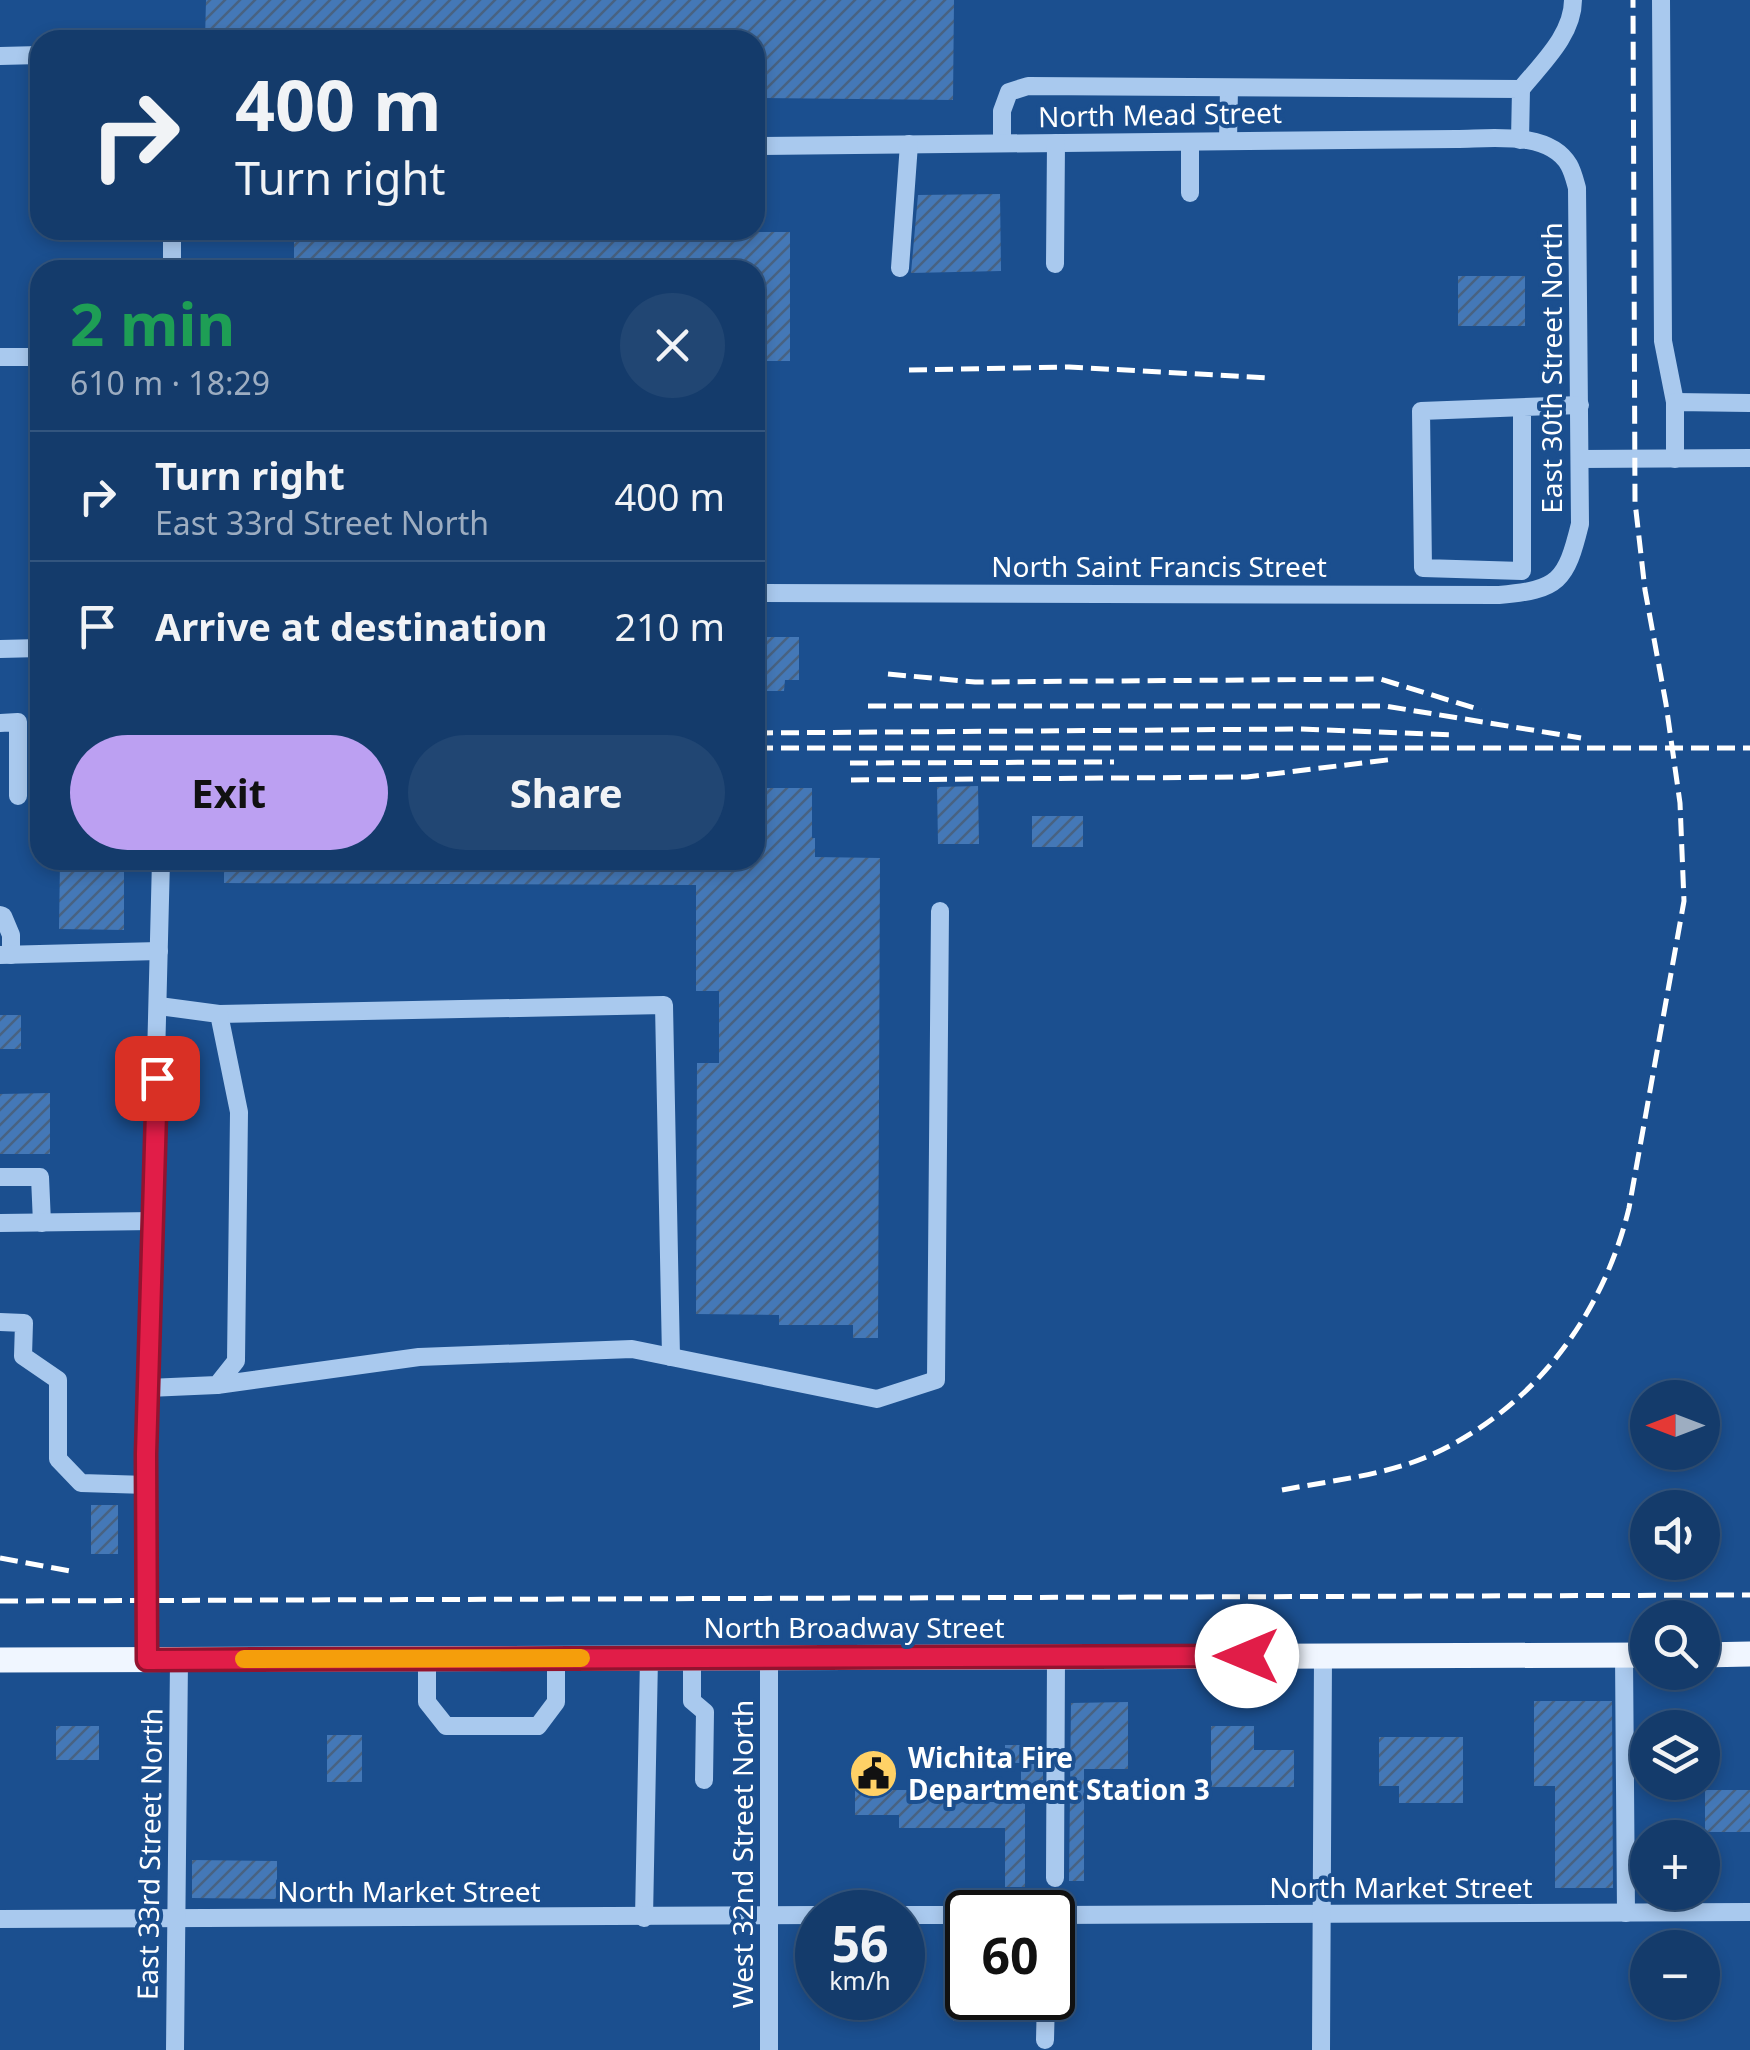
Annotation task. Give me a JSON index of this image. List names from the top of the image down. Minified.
{"streets":{"main road":["North Broadway Street"],"street":["North Mead Street","East 30th Street North","North Saint Francis Street","East 33rd Street North","West 32nd Street North","North Market Street"]},"crossings":[["North Mead Street","East 30th Street North"],["East 30th Street North","North Saint Francis Street"],["North Broadway Street","East 33rd Street North"],["North Broadway Street","West 32nd Street North"],["East 33rd Street North","North Market Street"],["West 32nd Street North","North Market Street"]],"places":{"public building":["Wichita Fire Department Station 3"]},"north":"left","page":{"turn":["400 m","Turn right"],"heading":["2 min","610 m · 18:29"],"list":[{"name":"Turn right","note":"East 33rd Street North","value":"400 m"},{"name":"Arrive at destination","value":"210 m"}],"buttons":["Exit","Share"],"map_buttons":["+","−"],"speed":"56 km/h","limit":"60"}}
